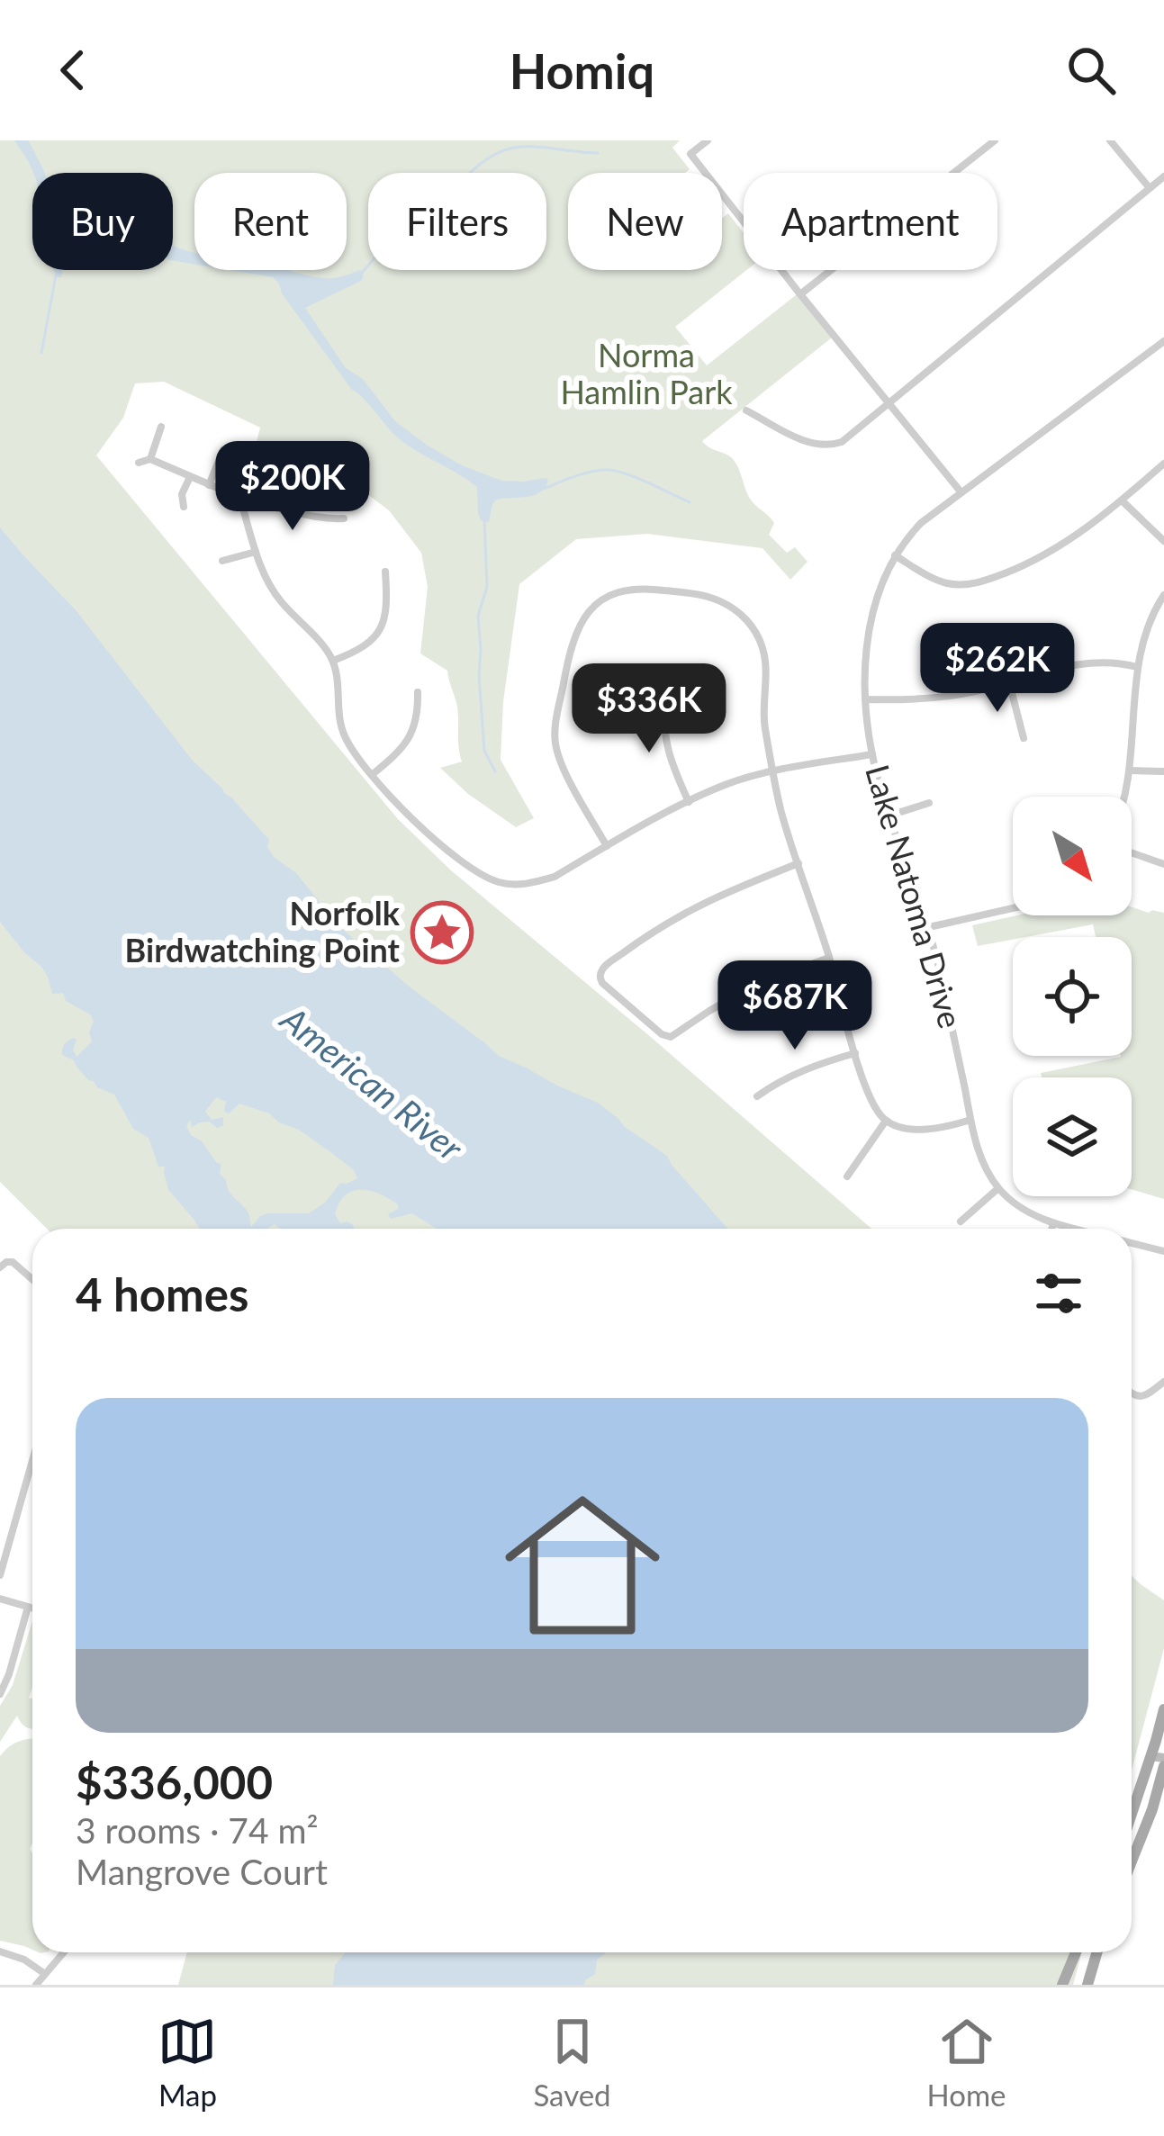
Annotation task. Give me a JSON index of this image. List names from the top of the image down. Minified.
{"streets":{"street":["Lake Natoma Drive"]},"water":["American River"],"parks":["Norma Hamlin Park"],"places":{"place":["Norfolk Birdwatching Point"]},"north":"bottom right","page":{"header":"Homiq","chip":["Buy","Rent","Filters","New","Apartment"],"price":["$200K","$262K","$336K","$687K"],"heading":"4 homes","list":[{"name":"$336,000","note":"3 rooms · 74 m² · Mangrove Court"}],"tabs":["Map","Saved","Home"]}}
